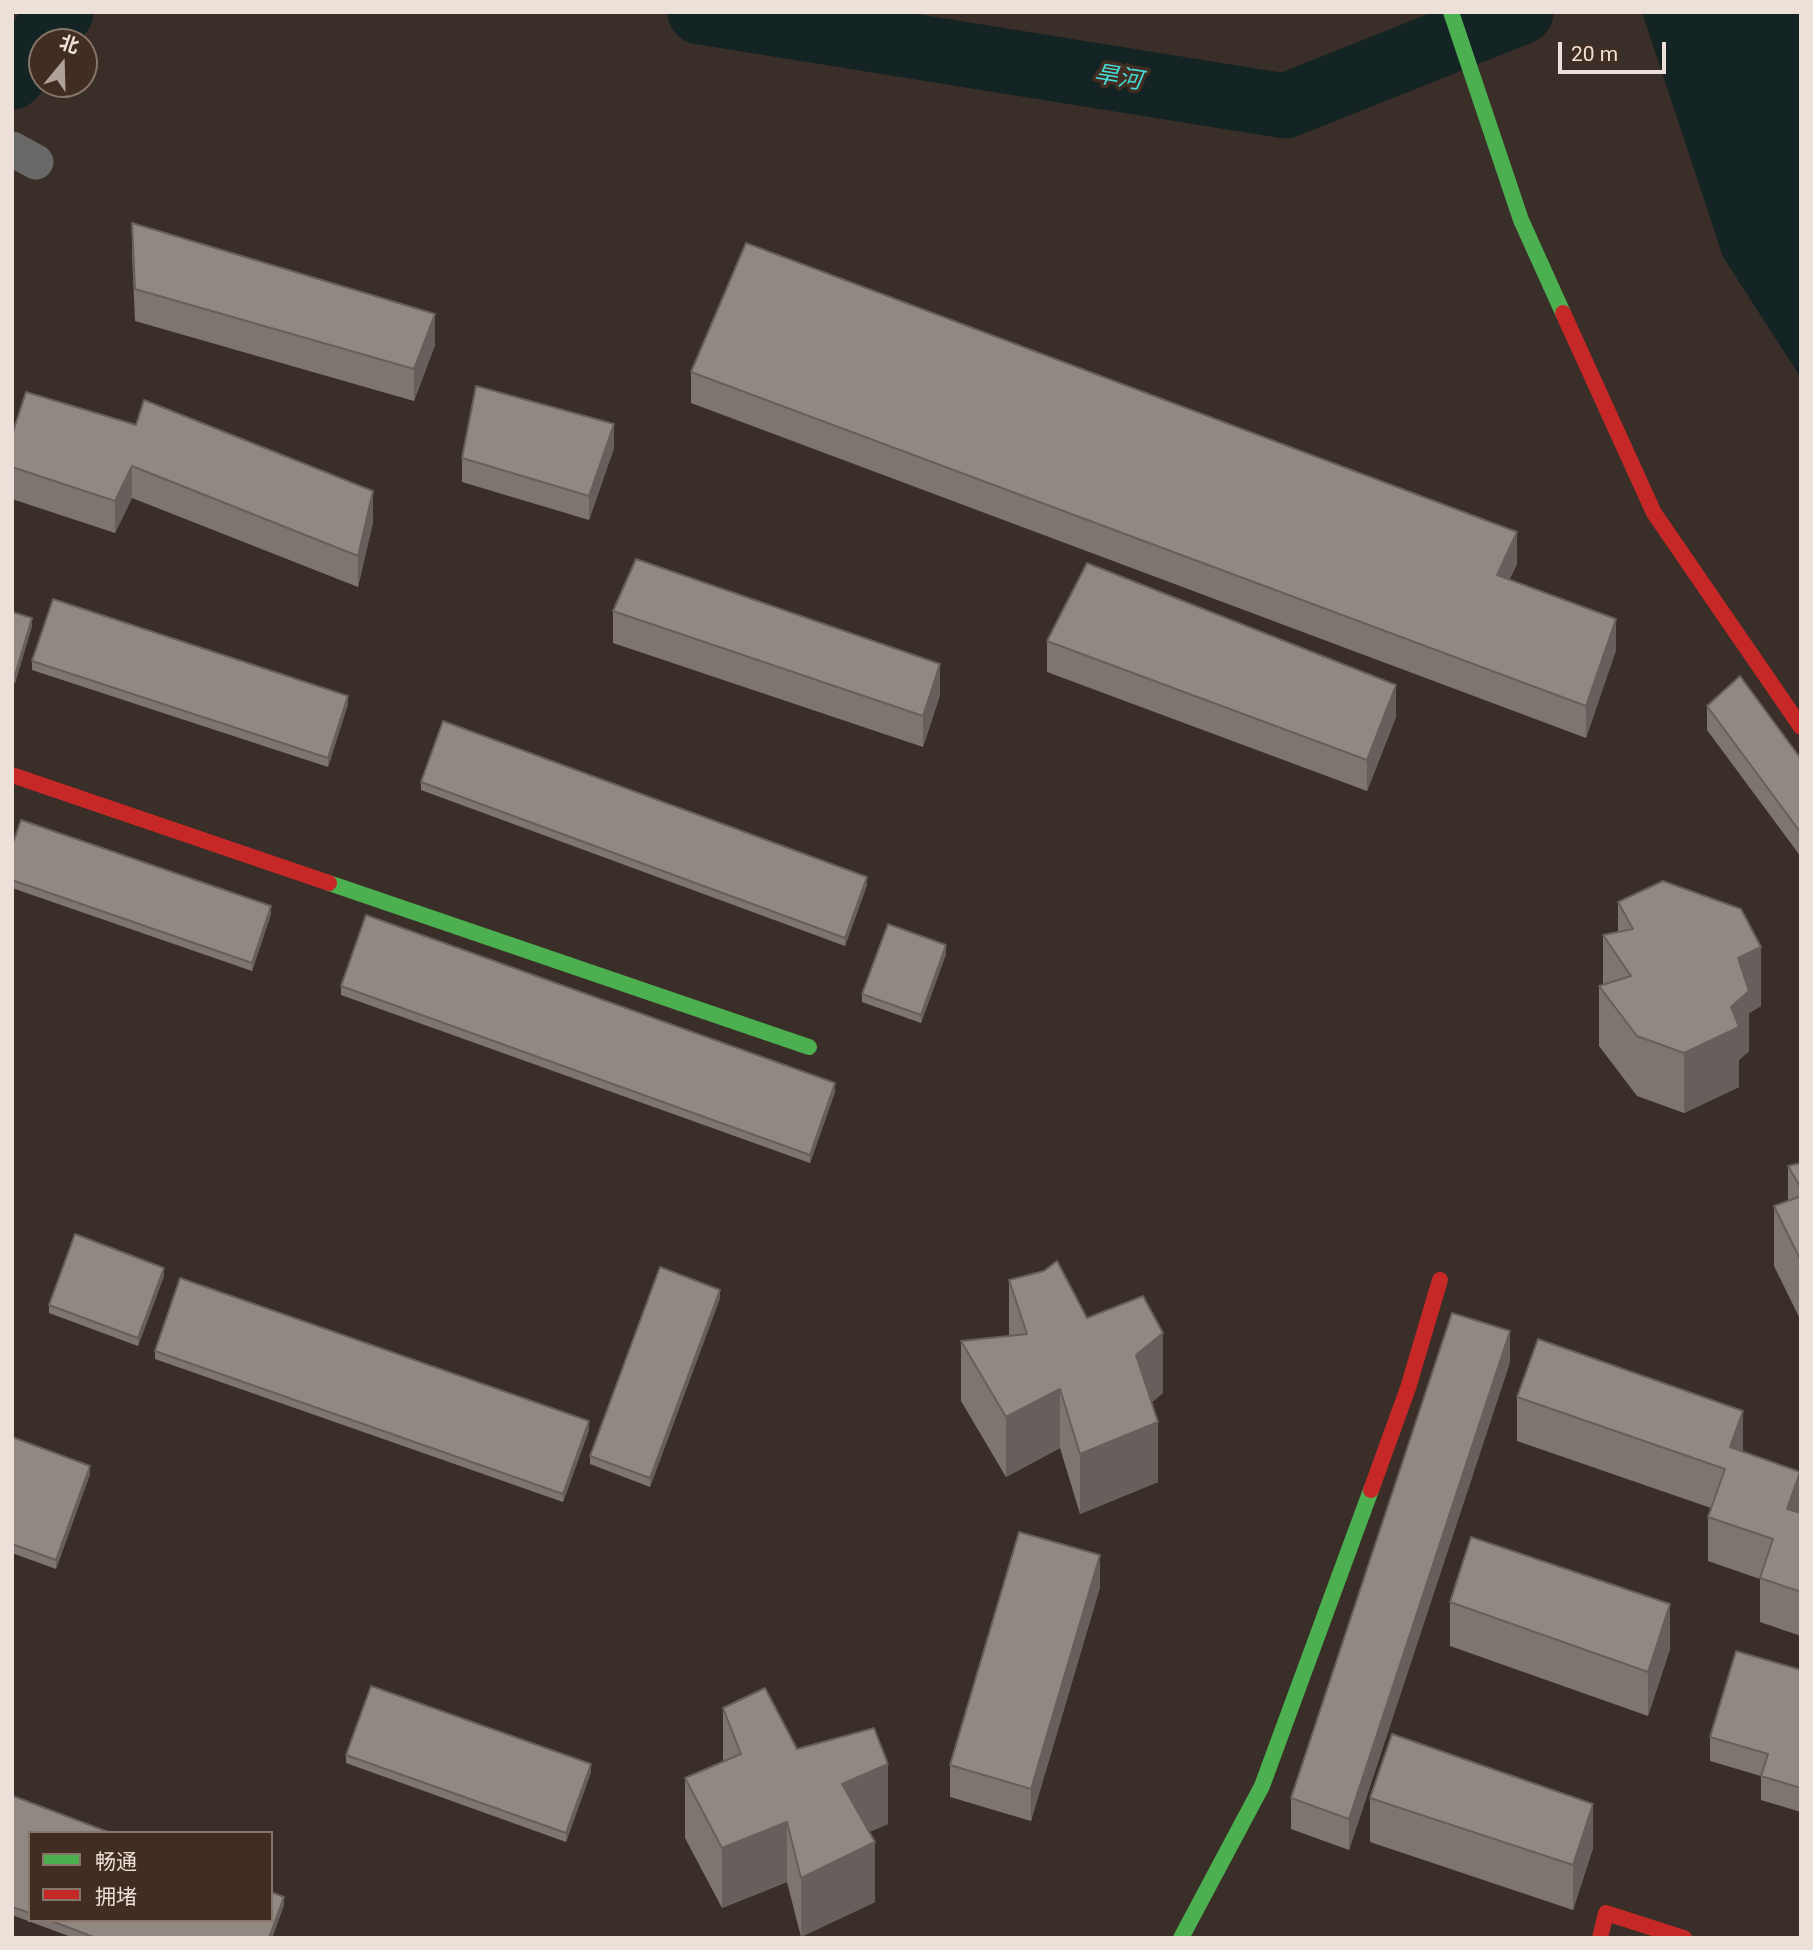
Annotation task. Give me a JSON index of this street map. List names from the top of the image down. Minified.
{"water":["旱河"],"legend":["畅通","拥堵"],"scale_bar":"20 m","north":"top"}
